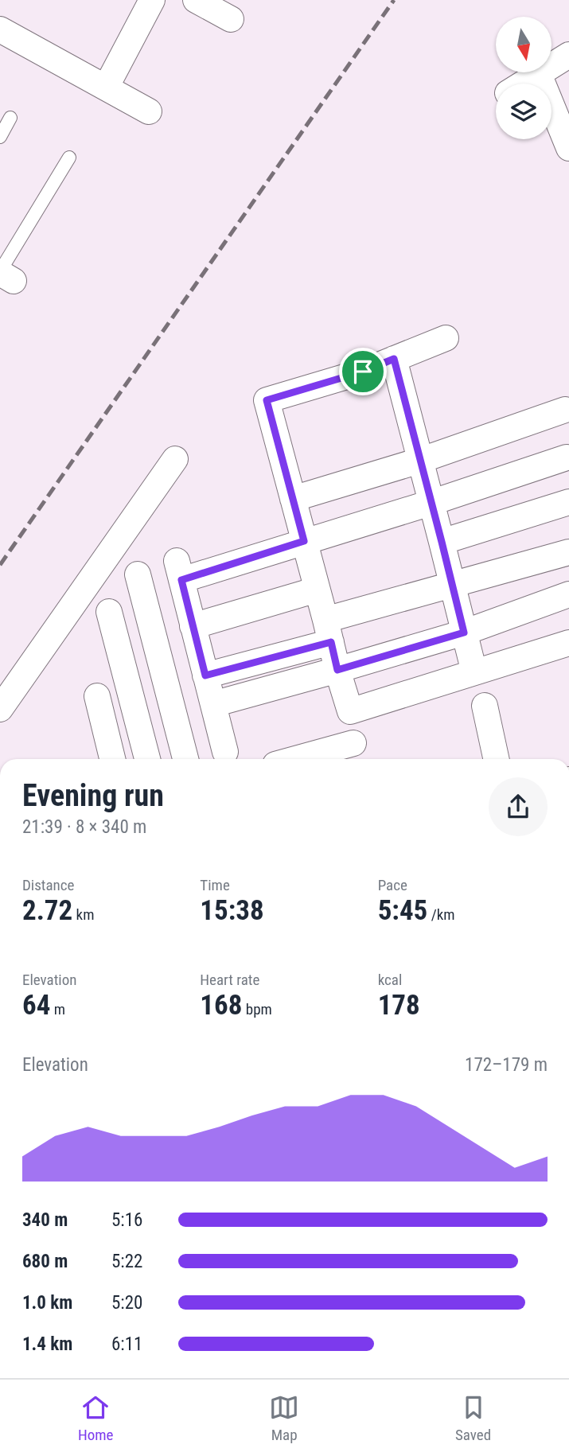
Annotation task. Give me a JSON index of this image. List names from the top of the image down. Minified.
{"north":"bottom","page":{"heading":["Evening run","21:39 · 8 × 340 m"],"stats":[["Distance","2.72 km"],["Time","15:38"],["Pace","5:45 /km"],["Elevation","64 m"],["Heart rate","168 bpm"],["kcal","178"]],"chart":["Elevation","172–179 m"],"list":[{"name":"340 m","note":"5:16"},{"name":"680 m","note":"5:22"},{"name":"1.0 km","note":"5:20"},{"name":"1.4 km","note":"6:11"}],"tabs":["Home","Map","Saved"]}}
